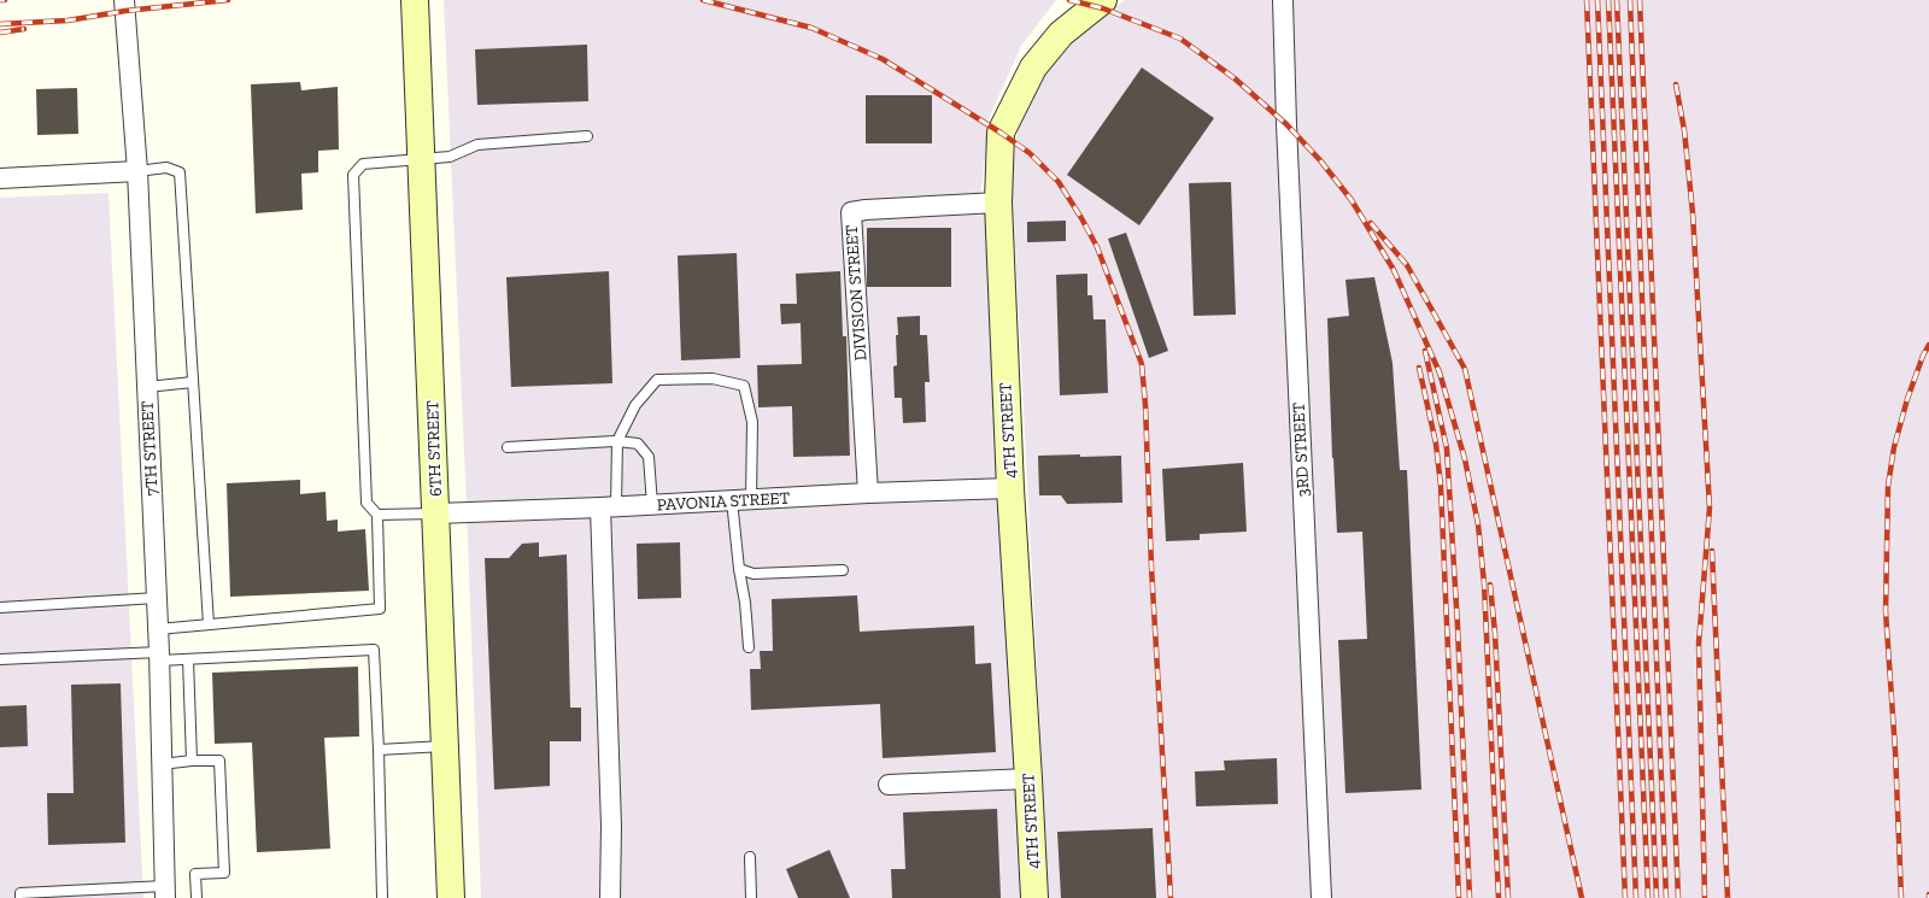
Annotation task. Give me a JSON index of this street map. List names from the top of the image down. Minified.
{"streets":{"main road":["4TH STREET","6TH STREET"],"street":["DIVISION STREET","7TH STREET","3RD STREET","PAVONIA STREET"]},"crossings":[["DIVISION STREET","4TH STREET"],["DIVISION STREET","PAVONIA STREET"],["4TH STREET","PAVONIA STREET"],["6TH STREET","PAVONIA STREET"]]}
